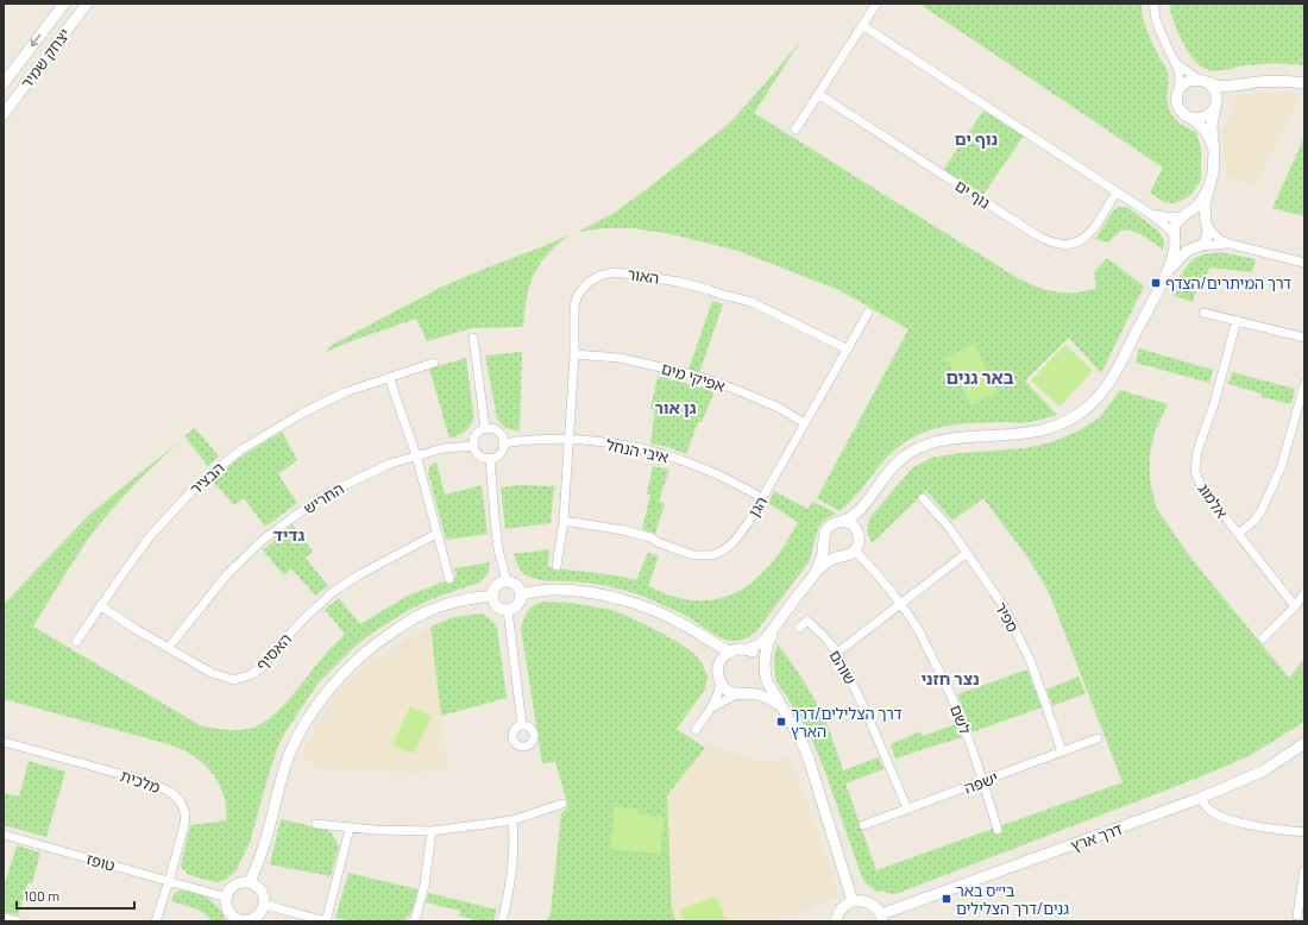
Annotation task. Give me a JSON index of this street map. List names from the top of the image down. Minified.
{"streets":{"street":["יצחק שמיר","נוף ים","האור","אפיקי מים","איבי הנחל","הבציר","החריש","אלמוג","הגן","ספיר","האסיף","שוהם","לשם","מלכית","ישפה","דרך ארץ","טופז"]},"crossings":[["האור","אפיקי מים"],["האור","איבי הנחל"],["האור","הגן"],["אפיקי מים","הגן"],["איבי הנחל","החריש"],["איבי הנחל","הגן"],["הבציר","האסיף"],["החריש","האסיף"],["ספיר","ישפה"],["שוהם","ישפה"],["לשם","ישפה"],["מלכית","טופז"]],"districts":["נוף ים","באר גנים","גן אור","גדיד","נצר חזני"],"places":{"transit":["דרך המיתרים/הצדף","דרך הצלילים/דרך הארץ","בי״ס באר גנים/דרך הצלילים"]},"scale_bar":"100 m"}
